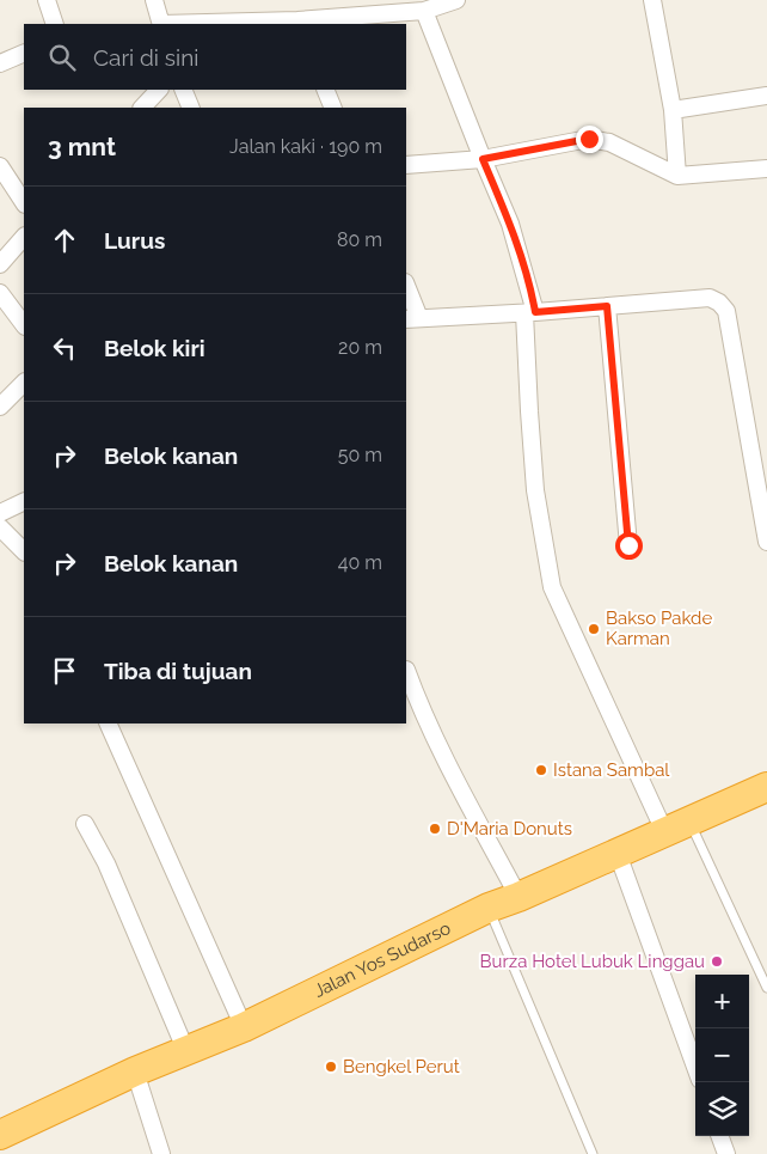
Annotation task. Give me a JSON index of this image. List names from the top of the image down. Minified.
{"streets":{"highway":["Jalan Yos Sudarso"]},"places":["Bakso Pakde Karman","Istana Sambal","D'Maria Donuts","Burza Hotel Lubuk Linggau","Bengkel Perut"],"page":{"search":"Cari di sini","heading":["3 mnt","Jalan kaki · 190 m"],"list":[["Lurus","80 m"],["Belok kiri","20 m"],["Belok kanan","50 m"],["Belok kanan","40 m"],"Tiba di tujuan"],"map_buttons":["+","−"]}}
